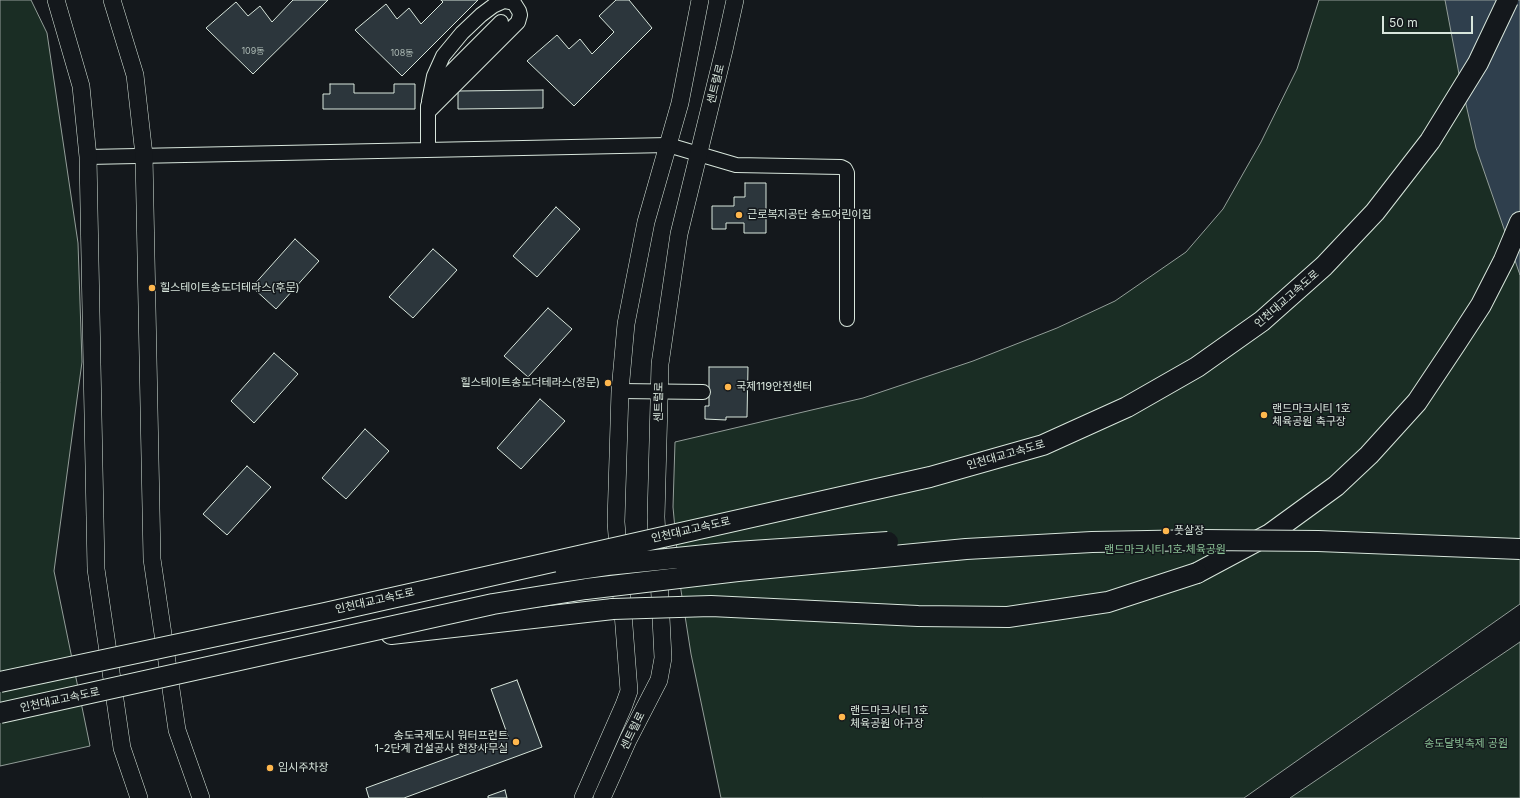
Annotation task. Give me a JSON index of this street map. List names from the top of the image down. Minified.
{"streets":{"highway":["인천대교고속도로"],"main road":["센트럴로"]},"parks":["랜드마크시티 1호 체육공원","송도달빛축제 공원"],"places":["근로복지공단 송도어린이집","힐스테이트송도더테라스(후문)","힐스테이트송도더테라스(정문)","국제119안전센터","랜드마크시티 1호 체육공원 축구장","풋살장","랜드마크시티 1호 체육공원 야구장","송도국제도시 워터프런트 1-2단계 건설공사 현장사무실","임시주차장"],"house_numbers":["109동","108동"],"scale_bar":"50 m"}
